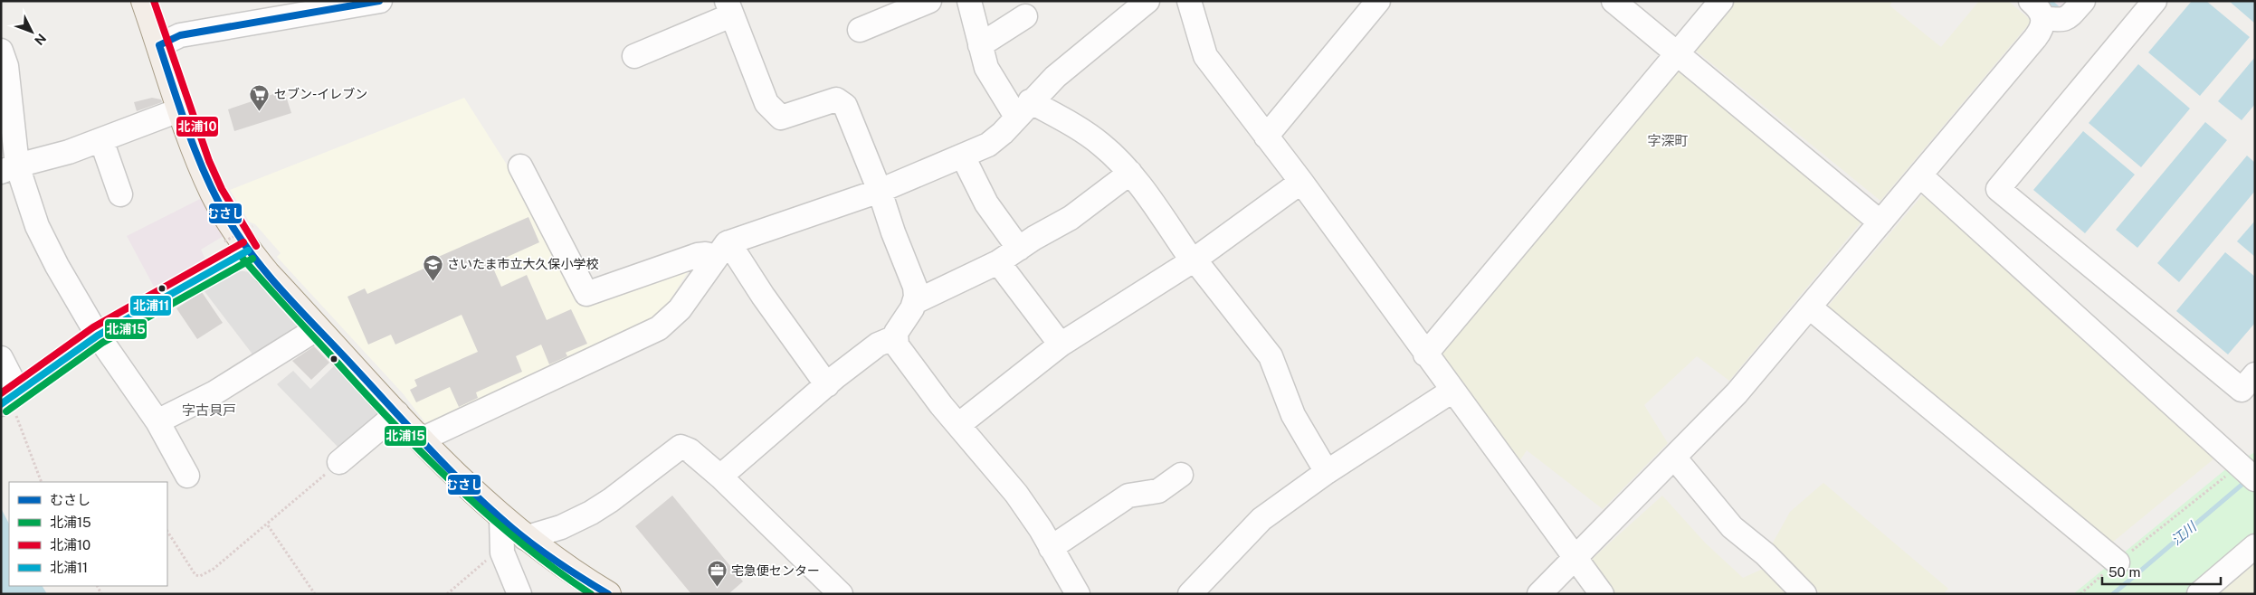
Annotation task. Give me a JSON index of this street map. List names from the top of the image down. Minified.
{"districts":["字深町","字古貝戸"],"water":["江川"],"places":{"supermarket":["セブン-イレブン"],"school or university":["さいたま市立大久保小学校"],"office":["宅急便センター"]},"lines":["transit line むさし","transit line 北浦10","transit line 北浦11","transit line 北浦15"],"legend":["むさし","北浦15","北浦10","北浦11"],"scale_bar":"50 m","north":"bottom right"}
